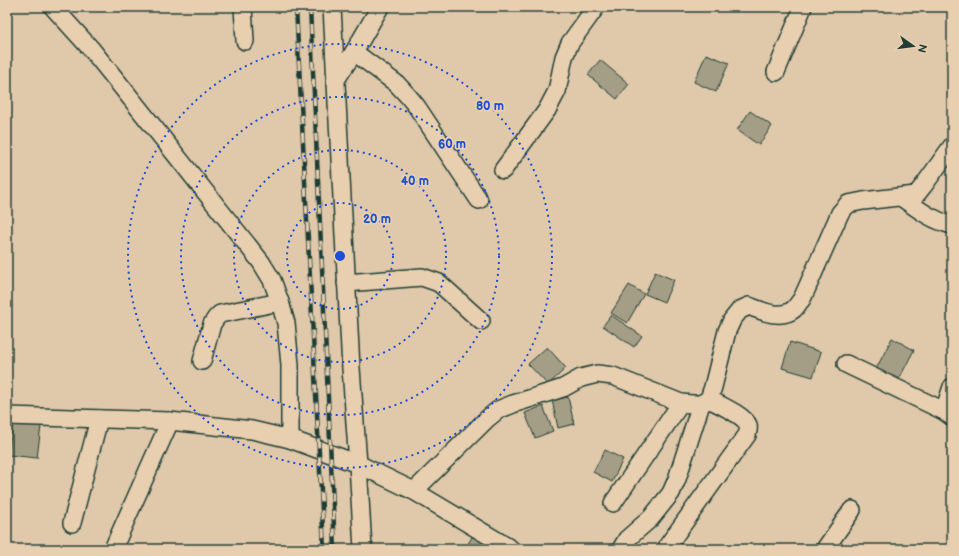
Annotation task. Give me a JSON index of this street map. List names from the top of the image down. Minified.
{"north":"right","rings":["80 m","60 m","40 m","20 m"]}
